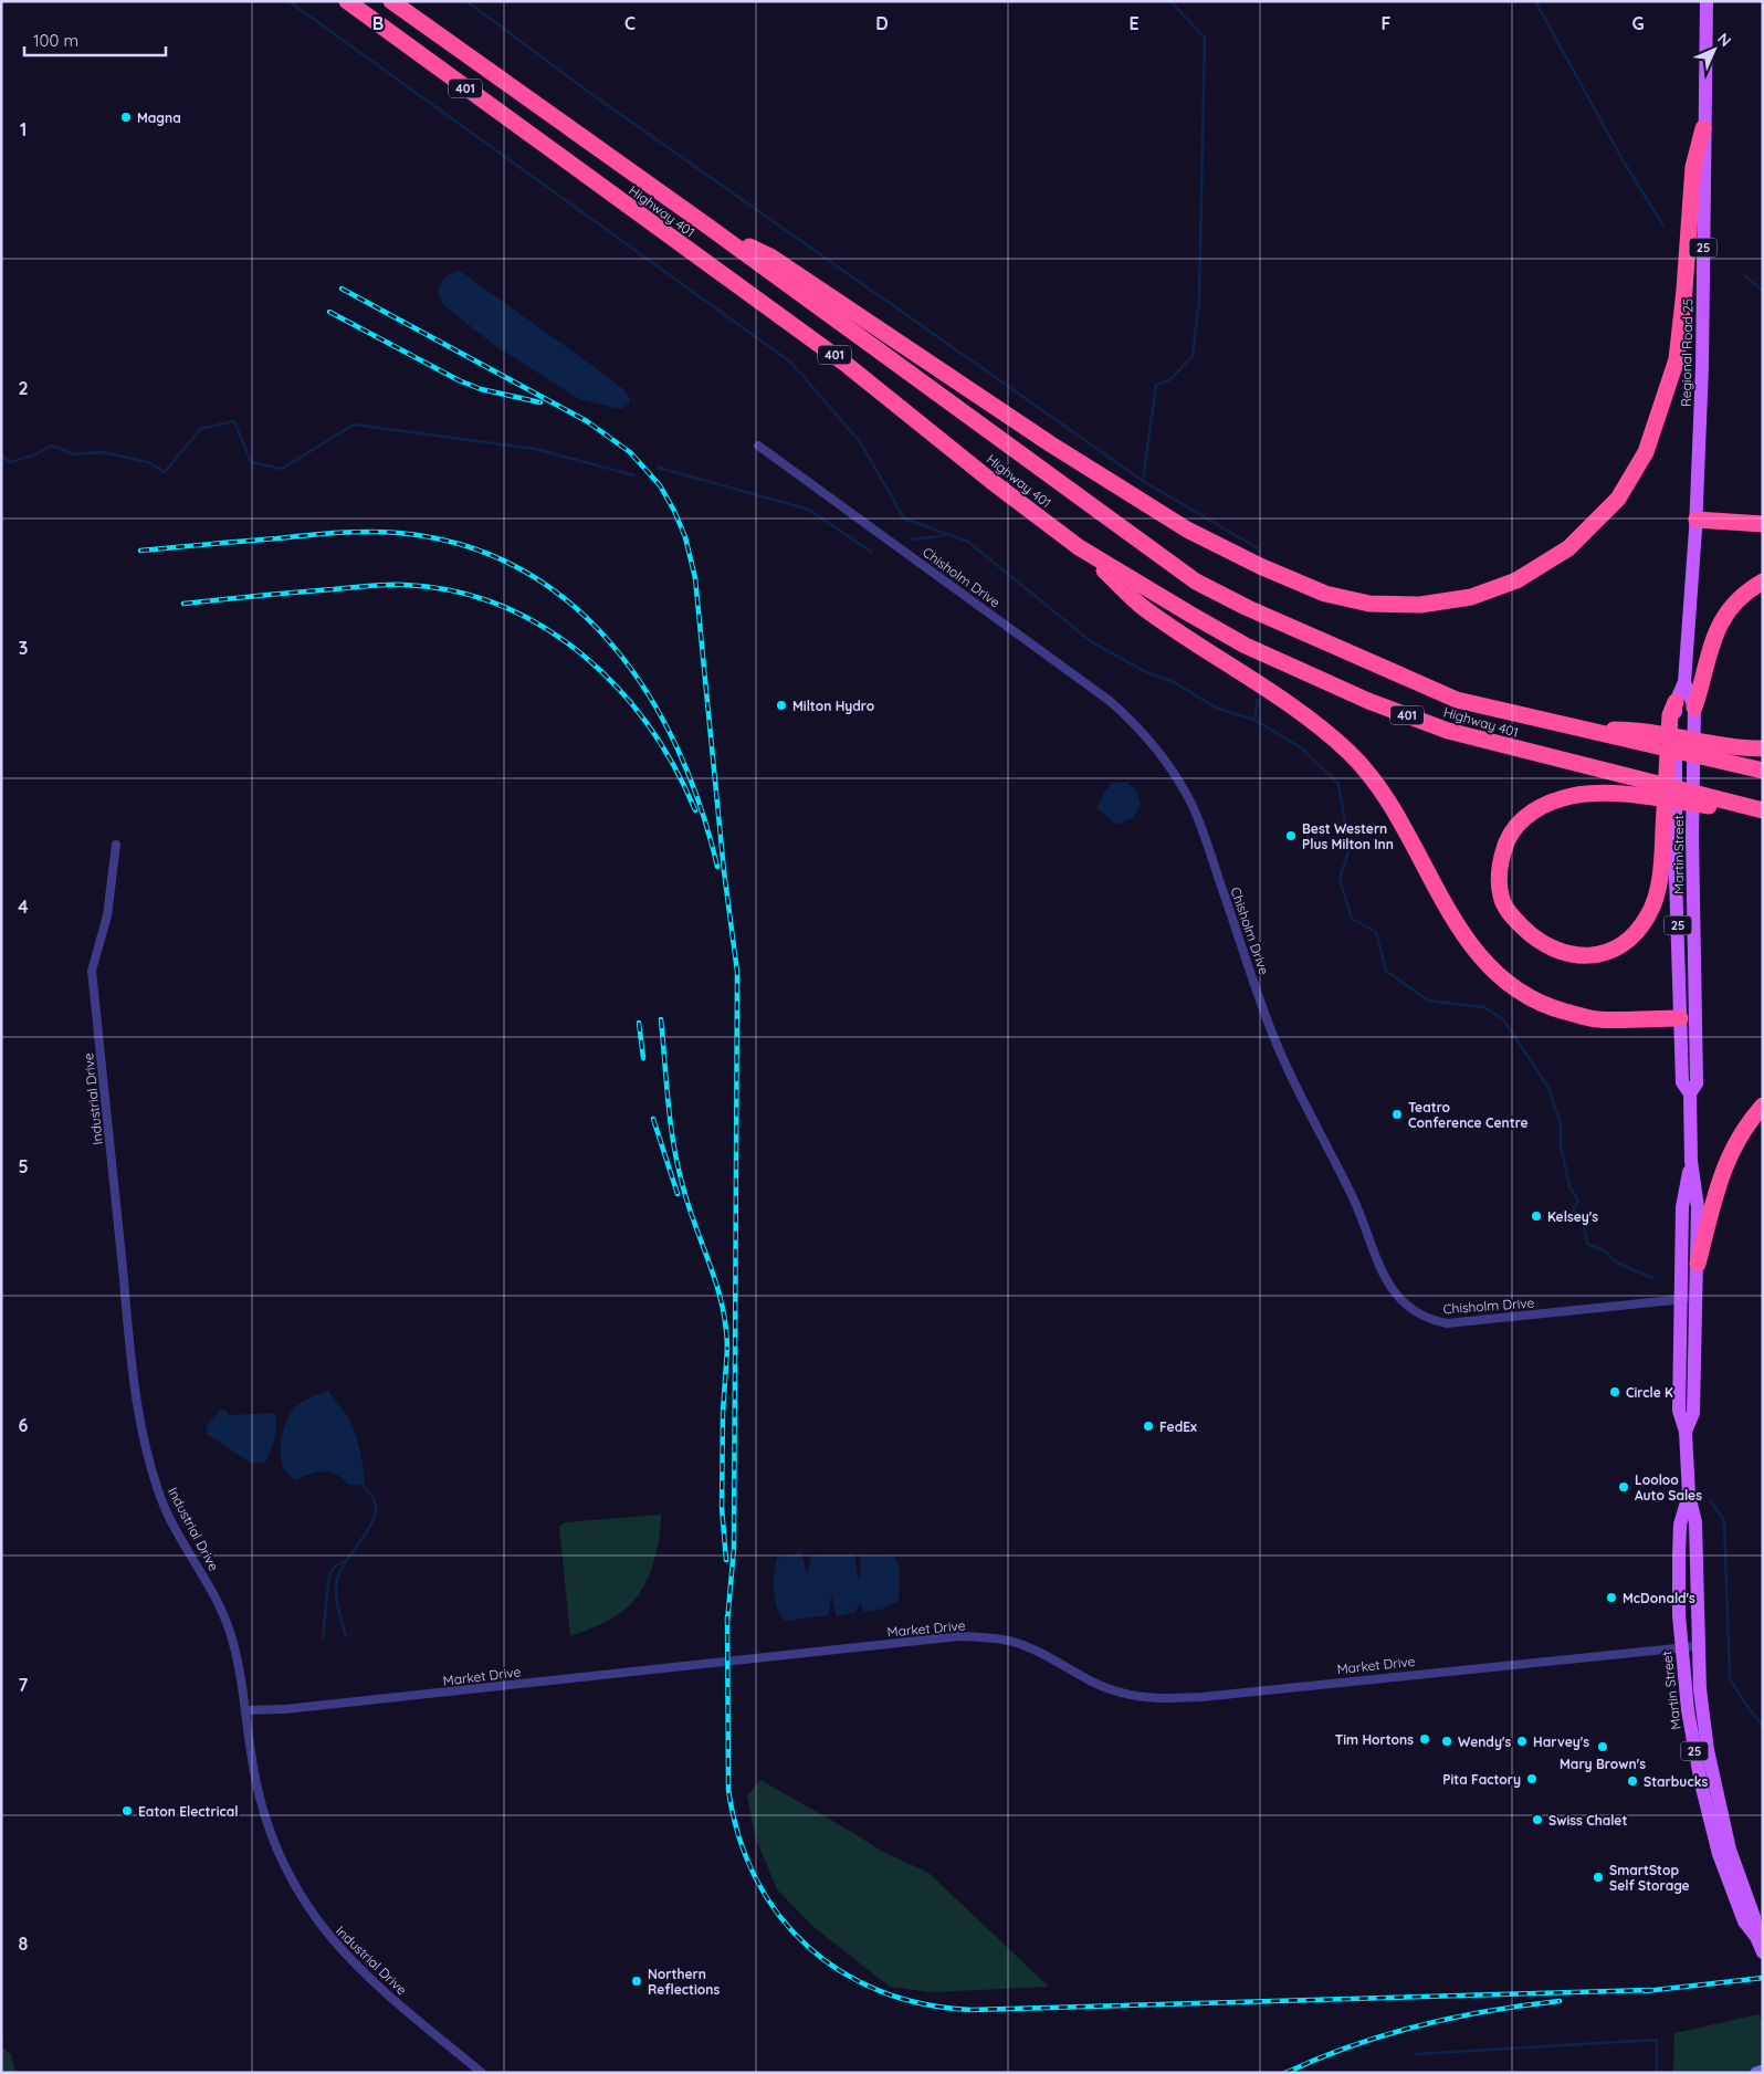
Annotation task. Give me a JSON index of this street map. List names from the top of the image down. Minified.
{"streets":{"highway":["401","Highway 401"],"main road":["25","Regional Road 25","Martin Street"],"street":["Chisholm Drive","Industrial Drive","Market Drive"]},"crossings":[["Regional Road 25","Martin Street"],["Chisholm Drive","Martin Street"],["Martin Street","Market Drive"],["Industrial Drive","Market Drive"]],"places":["Magna","Milton Hydro","Best Western Plus Milton Inn","Teatro Conference Centre","Kelsey's","Circle K","FedEx","Looloo Auto Sales","McDonald's","Tim Hortons","Wendy's","Harvey's","Mary Brown's","Pita Factory","Starbucks","Eaton Electrical","Swiss Chalet","SmartStop Self Storage","Northern Reflections"],"scale_bar":"100 m","north":"top right","grid":{"columns":["B","C","D","E","F","G"],"rows":["1","2","3","4","5","6","7","8"]}}
